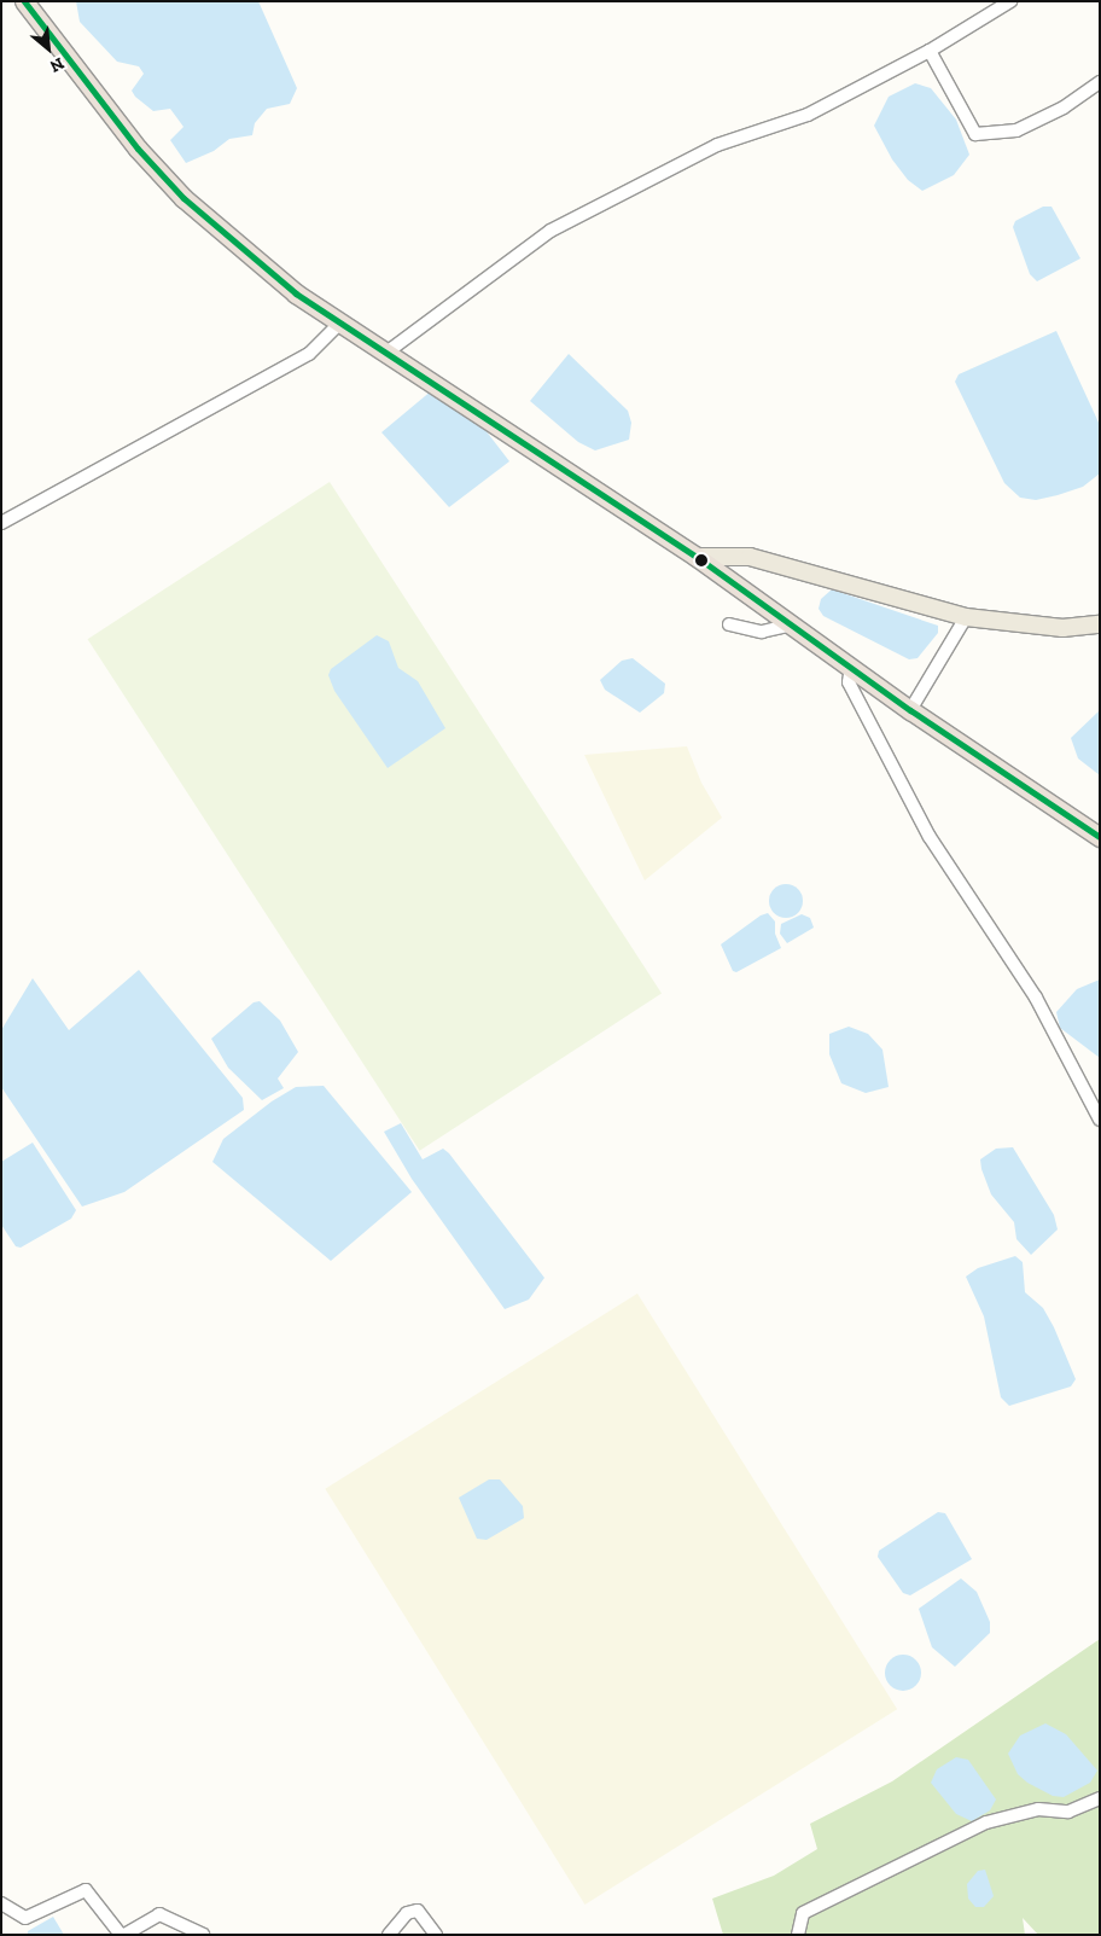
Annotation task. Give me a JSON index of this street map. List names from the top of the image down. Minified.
{"north":"bottom right"}
